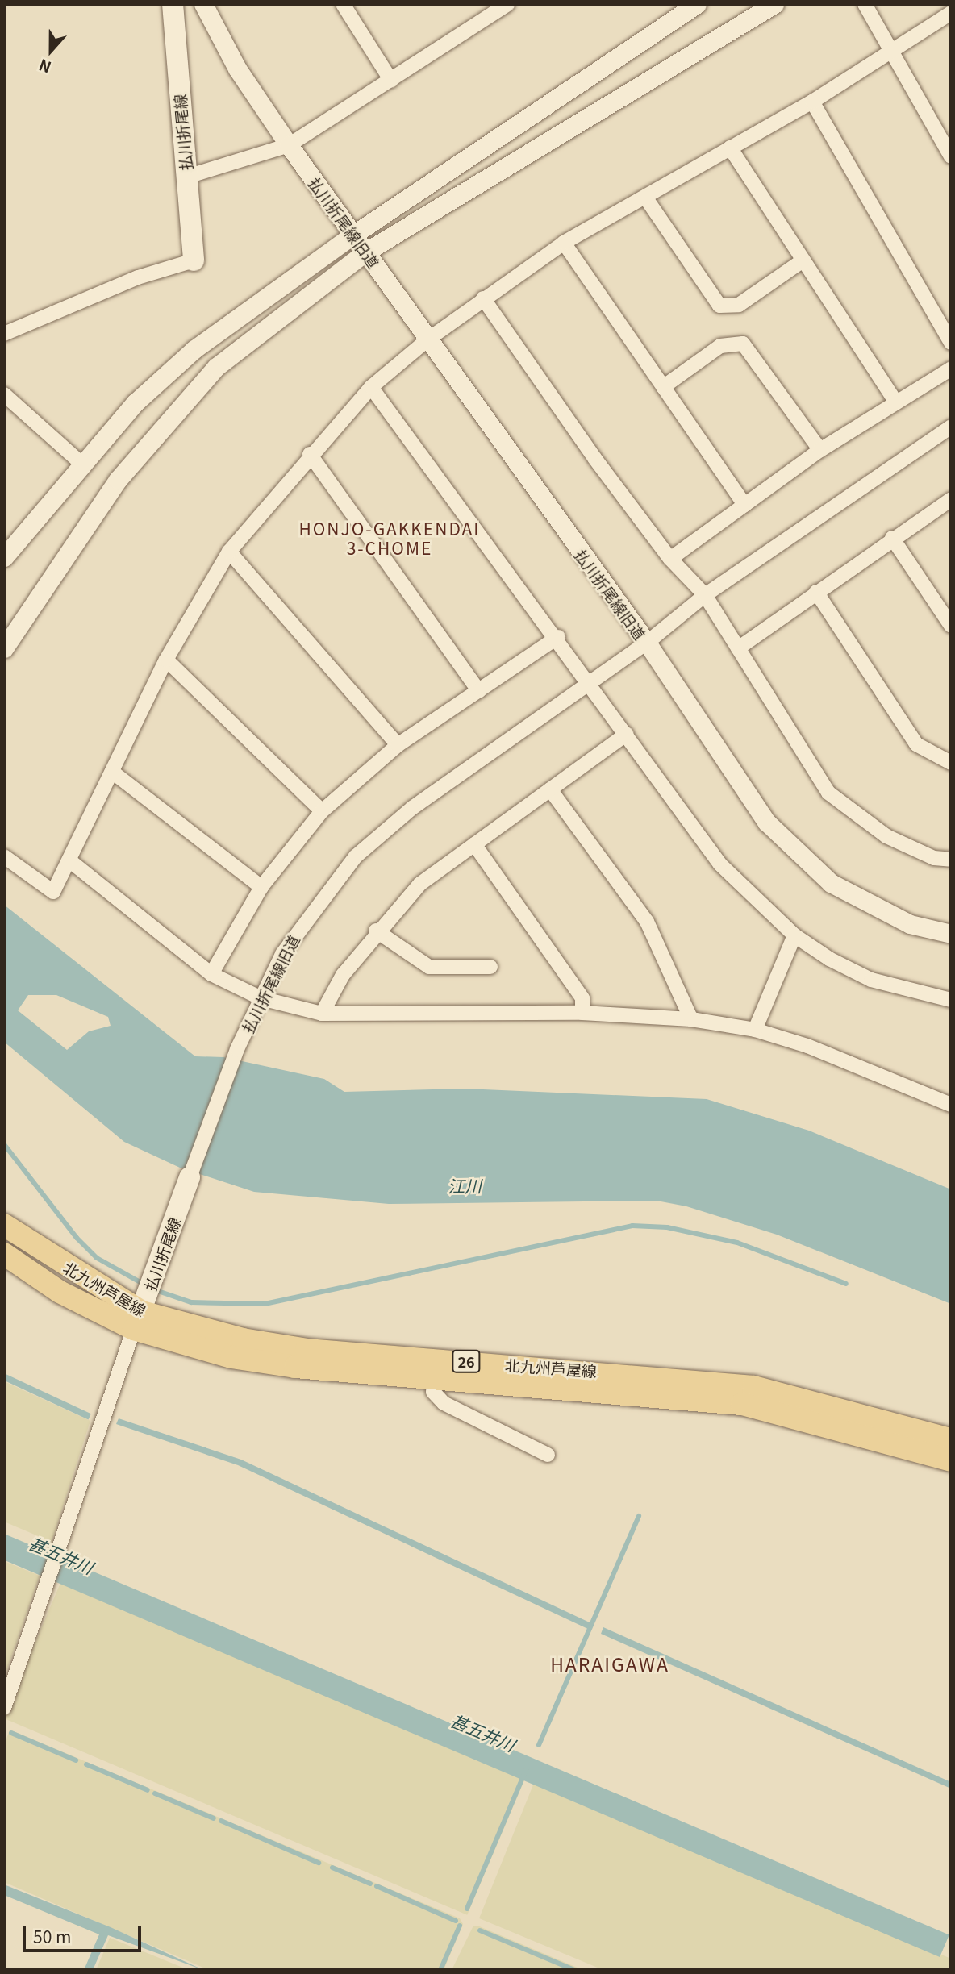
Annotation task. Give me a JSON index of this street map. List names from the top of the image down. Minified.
{"streets":{"main road":["払川折尾線","北九州芦屋線","26"],"street":["払川折尾線旧道"]},"crossings":[["払川折尾線","払川折尾線旧道"],["払川折尾線","北九州芦屋線"]],"districts":["HONJO-GAKKENDAI 3-CHOME","HARAIGAWA"],"water":["江川","甚五井川"],"scale_bar":"50 m","north":"bottom"}
